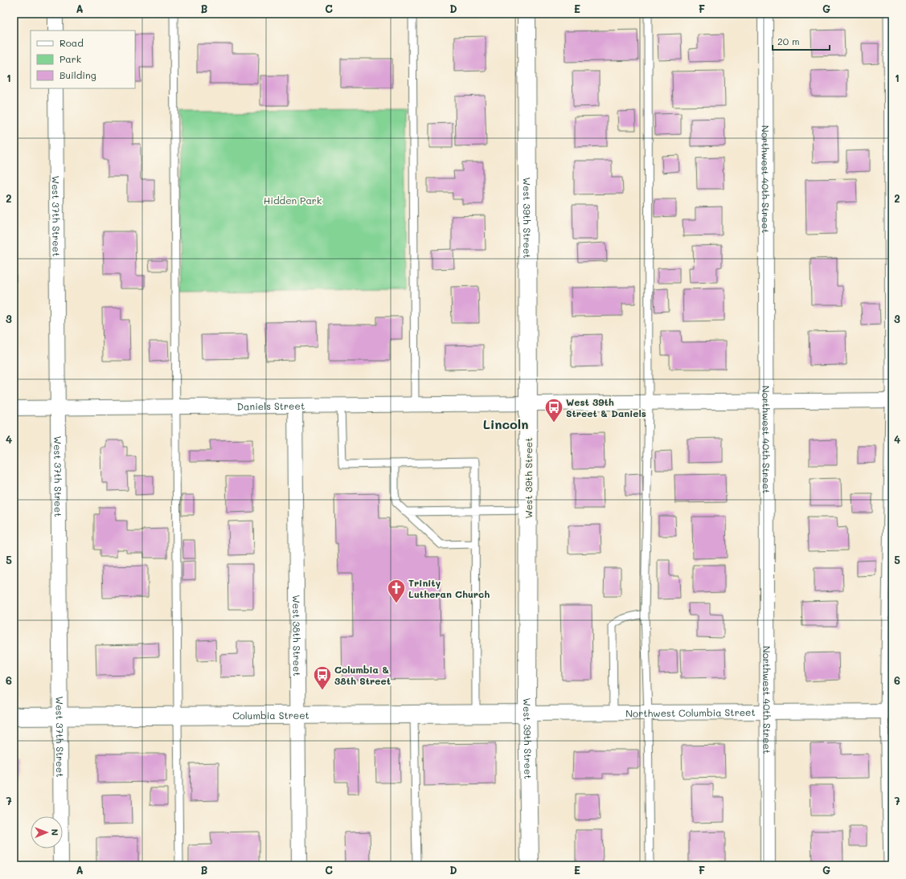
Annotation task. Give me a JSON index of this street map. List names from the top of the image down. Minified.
{"streets":{"street":["Northwest 40th Street","West 37th Street","West 39th Street","Daniels Street","West 38th Street","Northwest Columbia Street","Columbia Street"]},"crossings":[["Northwest 40th Street","Daniels Street"],["Northwest 40th Street","Northwest Columbia Street"],["West 37th Street","Daniels Street"],["West 37th Street","Columbia Street"],["West 39th Street","Daniels Street"],["West 39th Street","Northwest Columbia Street"],["West 39th Street","Columbia Street"],["Daniels Street","West 38th Street"],["West 38th Street","Columbia Street"],["Northwest Columbia Street","Columbia Street"]],"districts":["Lincoln"],"parks":["Hidden Park"],"places":{"bus stop":["West 39th Street & Daniels","Columbia & 38th Street"],"church":["Trinity Lutheran Church"]},"legend":["Road","Park","Building"],"scale_bar":"20 m","north":"right","grid":{"columns":["A","B","C","D","E","F","G"],"rows":["1","2","3","4","5","6","7"]}}
